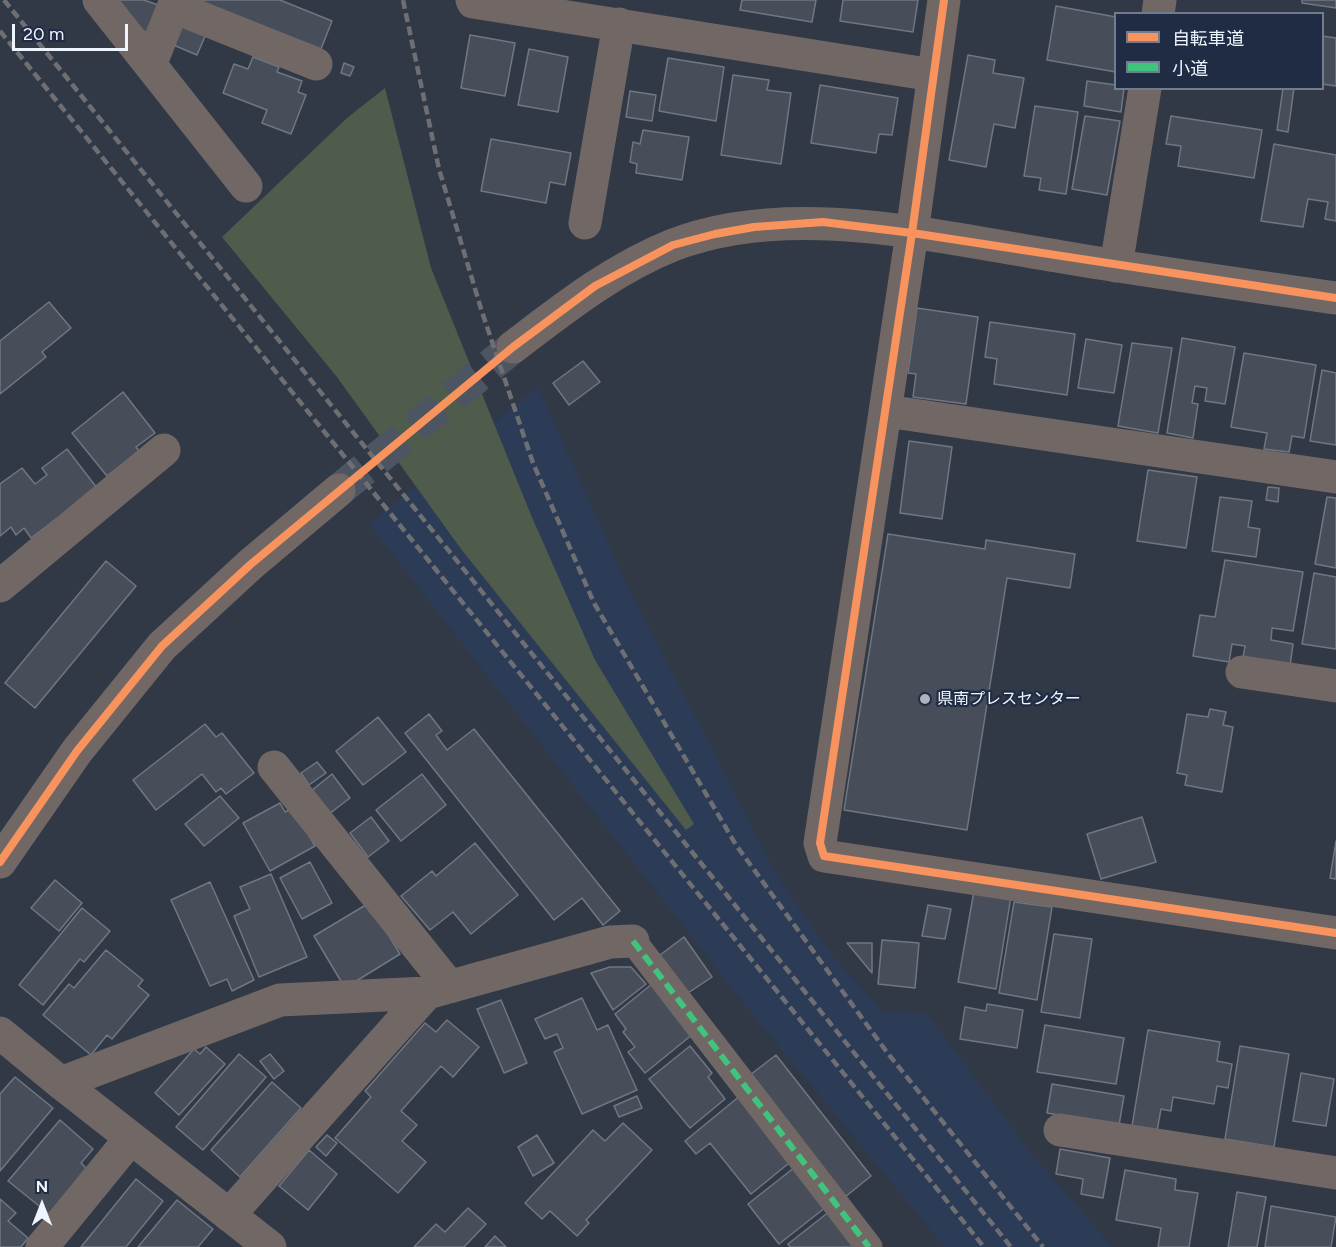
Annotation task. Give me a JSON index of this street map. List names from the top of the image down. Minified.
{"places":["県南プレスセンター"],"legend":["自転車道","小道"],"scale_bar":"20 m","north":"top"}
